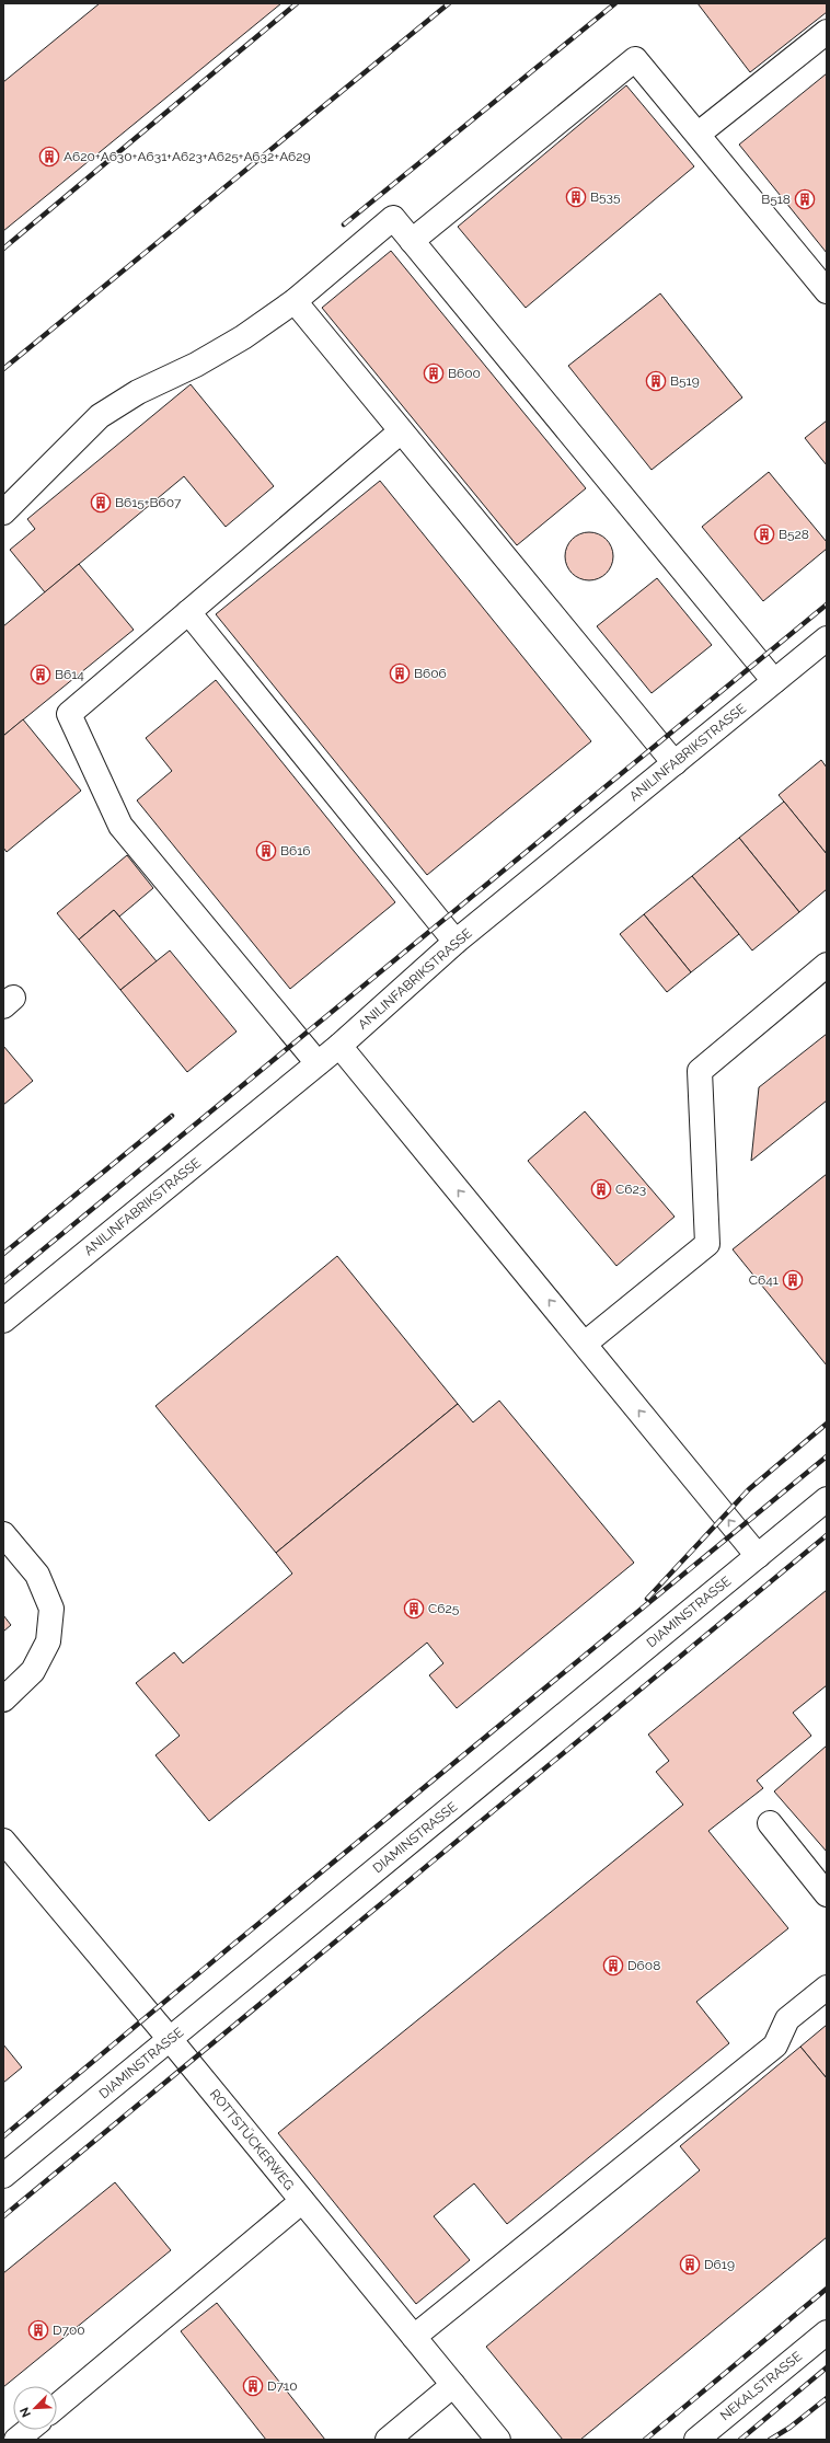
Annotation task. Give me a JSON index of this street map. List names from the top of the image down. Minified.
{"streets":{"street":["ANILINFABRIKSTRASSE","DIAMINSTRASSE","ROTTSTÜCKERWEG","NEKALSTRASSE"]},"crossings":[["DIAMINSTRASSE","ROTTSTÜCKERWEG"]],"places":{"building":["A620+A630+A631+A623+A625+A632+A629","B535","B518","B600","B519","B615+B607","B528","B606","B614","B616","C623","C641","C625","D608","D619","D700","D710"]},"north":"bottom left"}
